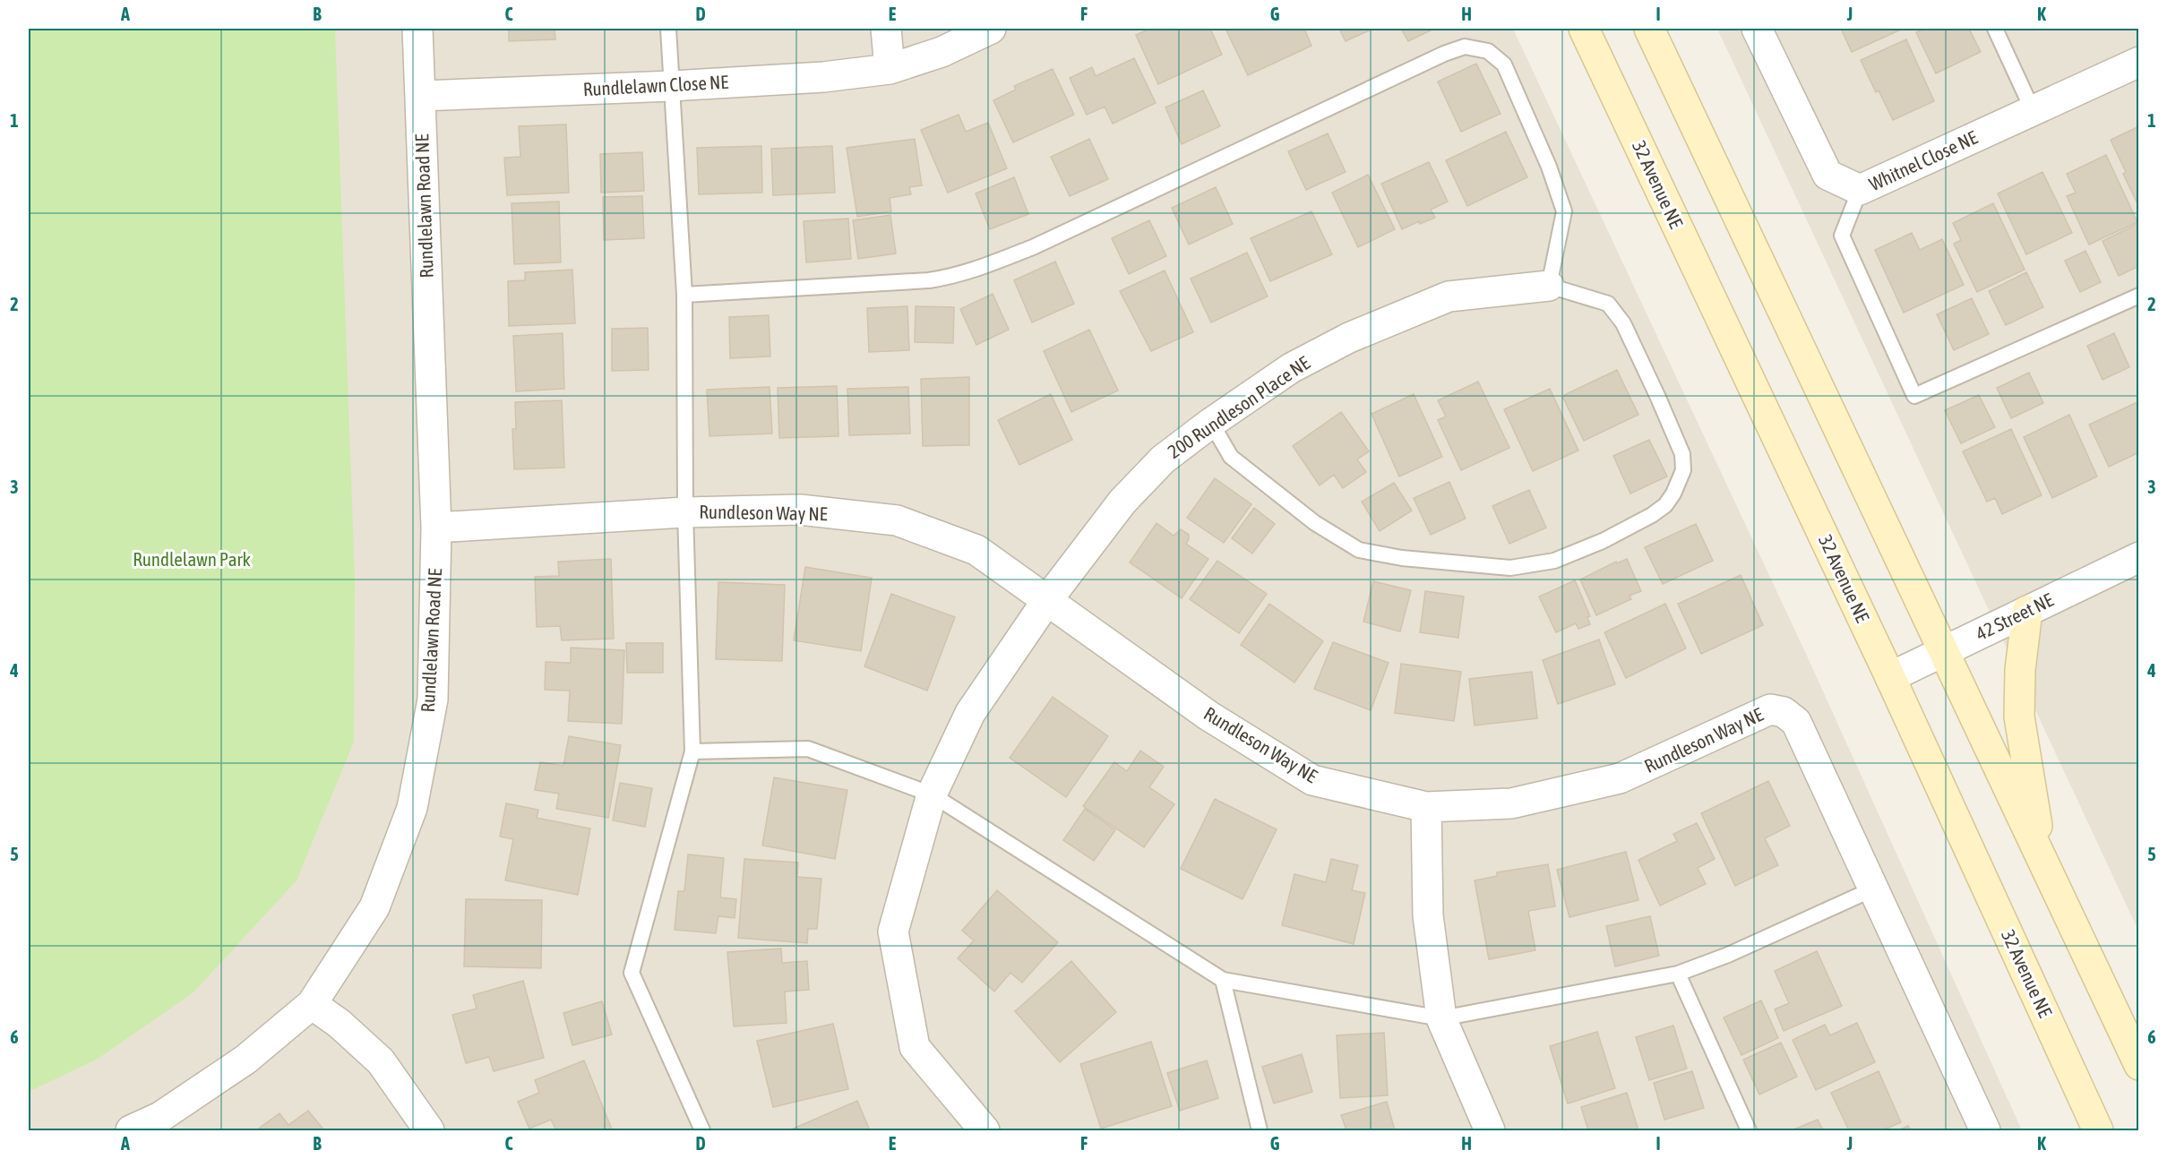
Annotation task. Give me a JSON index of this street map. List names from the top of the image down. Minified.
{"streets":{"main road":["32 Avenue NE"],"street":["Rundlelawn Close NE","Whitnel Close NE","Rundlelawn Road NE","200 Rundleson Place NE","Rundleson Way NE","42 Street NE"]},"crossings":[["Rundlelawn Close NE","Rundlelawn Road NE"],["32 Avenue NE","42 Street NE"],["Rundlelawn Road NE","Rundleson Way NE"],["200 Rundleson Place NE","Rundleson Way NE"]],"parks":["Rundlelawn Park"],"grid":{"columns":["A","B","C","D","E","F","G","H","I","J","K"],"rows":["1","2","3","4","5","6"]}}
